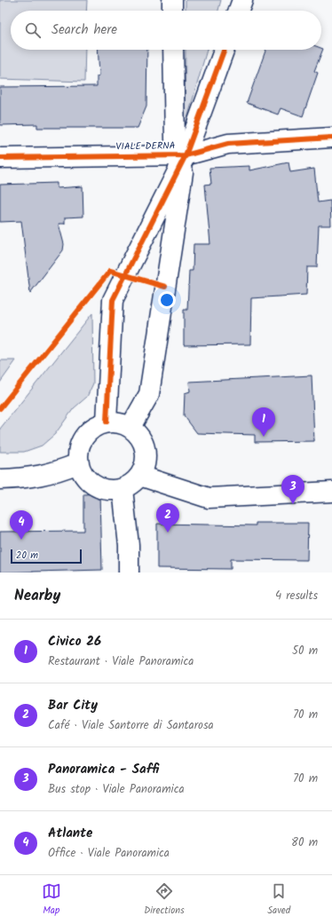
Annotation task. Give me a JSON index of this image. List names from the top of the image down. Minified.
{"streets":{"street":["VIALE DERNA"]},"scale_bar":"20 m","page":{"search":"Search here","pins":["1","3","2","4"],"scale":"20 m","heading":["Nearby","4 results"],"list":[{"mark":"1","name":"Civico 26","note":"Restaurant · Viale Panoramica","value":"50 m"},{"mark":"2","name":"Bar City","note":"Café · Viale Santorre di Santarosa","value":"70 m"},{"mark":"3","name":"Panoramica - Saffi","note":"Bus stop · Viale Panoramica","value":"70 m"},{"mark":"4","name":"Atlante","note":"Office · Viale Panoramica","value":"80 m"}],"nav":["Map","Directions","Saved"]}}
